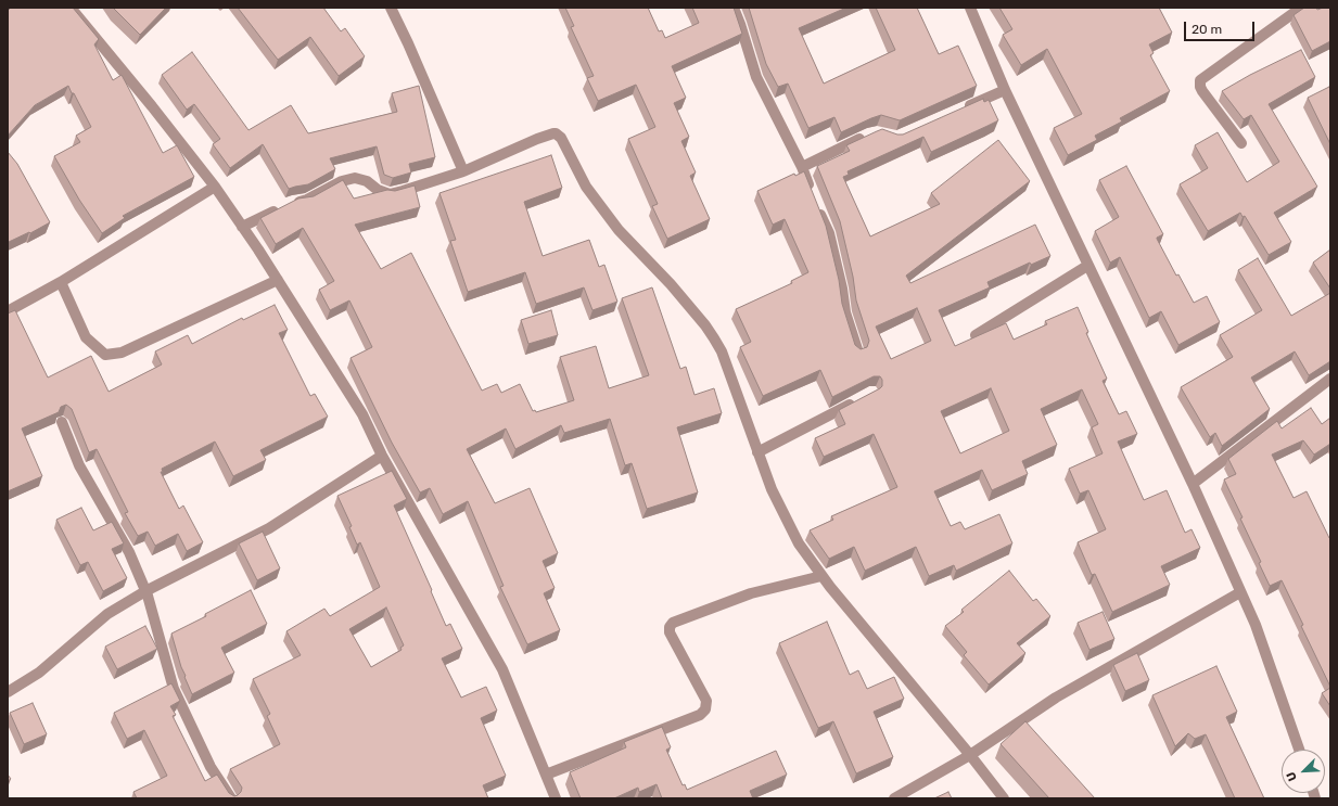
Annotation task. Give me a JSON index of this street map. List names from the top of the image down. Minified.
{"scale_bar":"20 m","north":"bottom left"}
